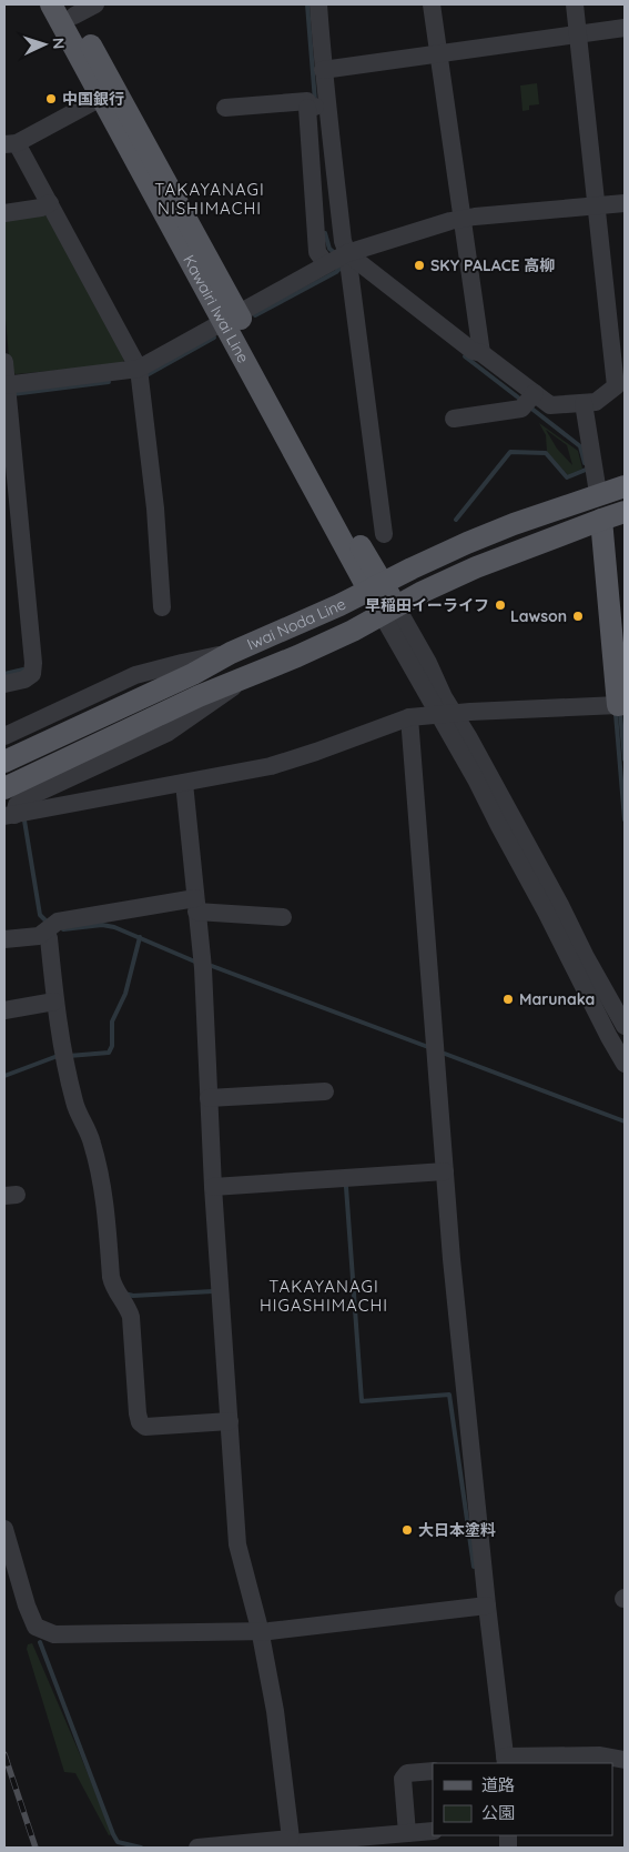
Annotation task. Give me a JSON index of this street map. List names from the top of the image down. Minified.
{"streets":{"main road":["Kawairi Iwai Line","Iwai Noda Line"]},"crossings":[["Kawairi Iwai Line","Iwai Noda Line"]],"districts":["TAKAYANAGI NISHIMACHI","TAKAYANAGI HIGASHIMACHI"],"places":["中国銀行","SKY PALACE 高柳","早稲田イーライフ","Lawson","Marunaka","大日本塗料"],"legend":["道路","公園"],"north":"right"}
